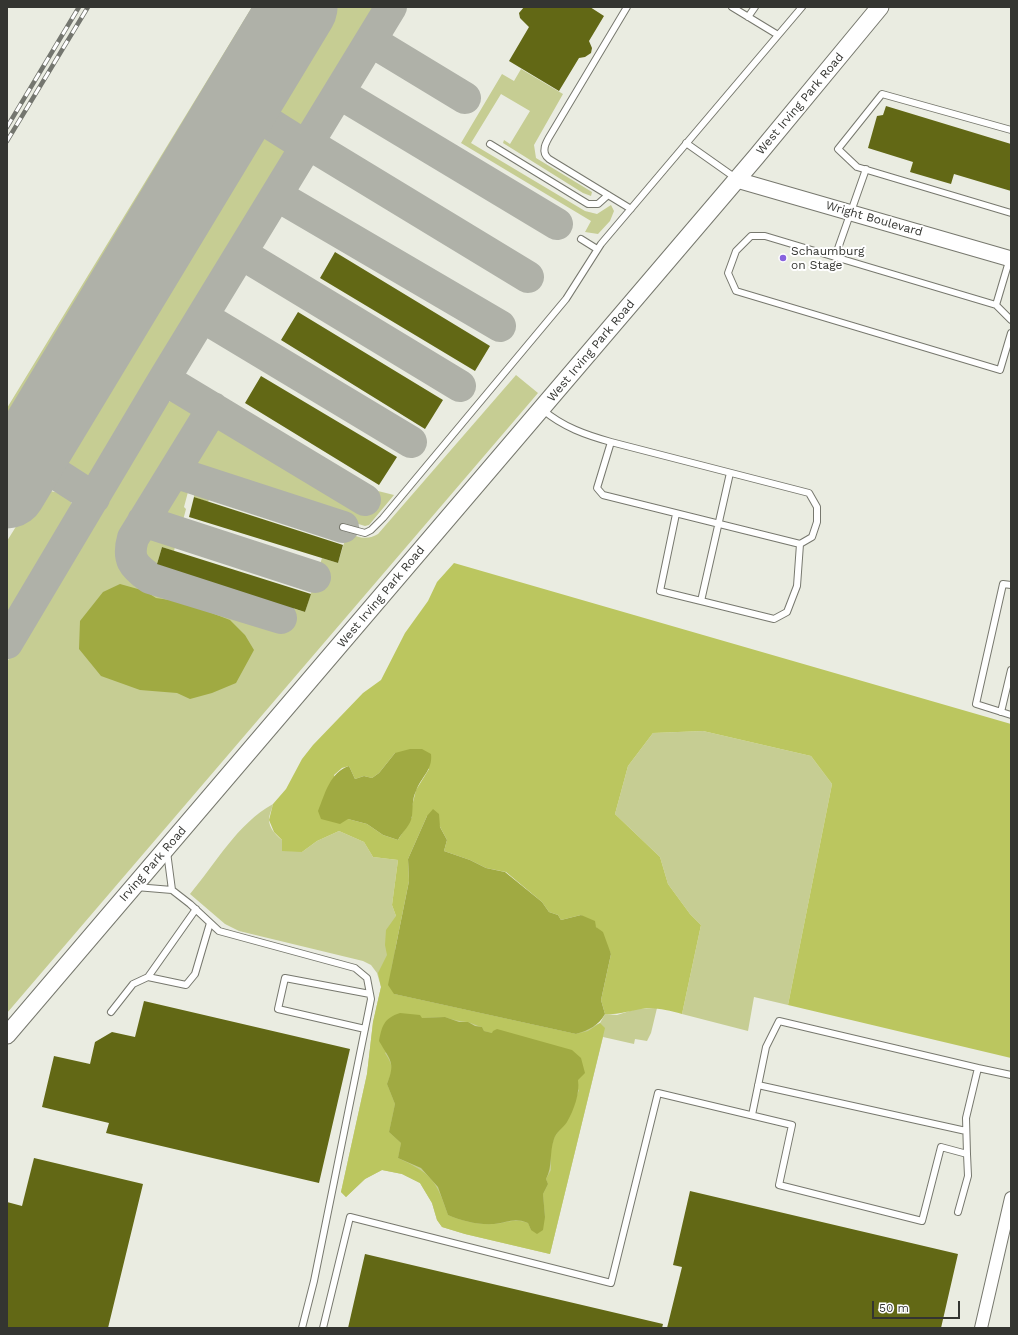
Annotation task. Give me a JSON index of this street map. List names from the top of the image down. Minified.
{"streets":{"main road":["West Irving Park Road","Irving Park Road"],"street":["Wright Boulevard"]},"crossings":[["West Irving Park Road","Wright Boulevard"],["West Irving Park Road","Irving Park Road"]],"places":["Schaumburg on Stage"],"scale_bar":"50 m"}
